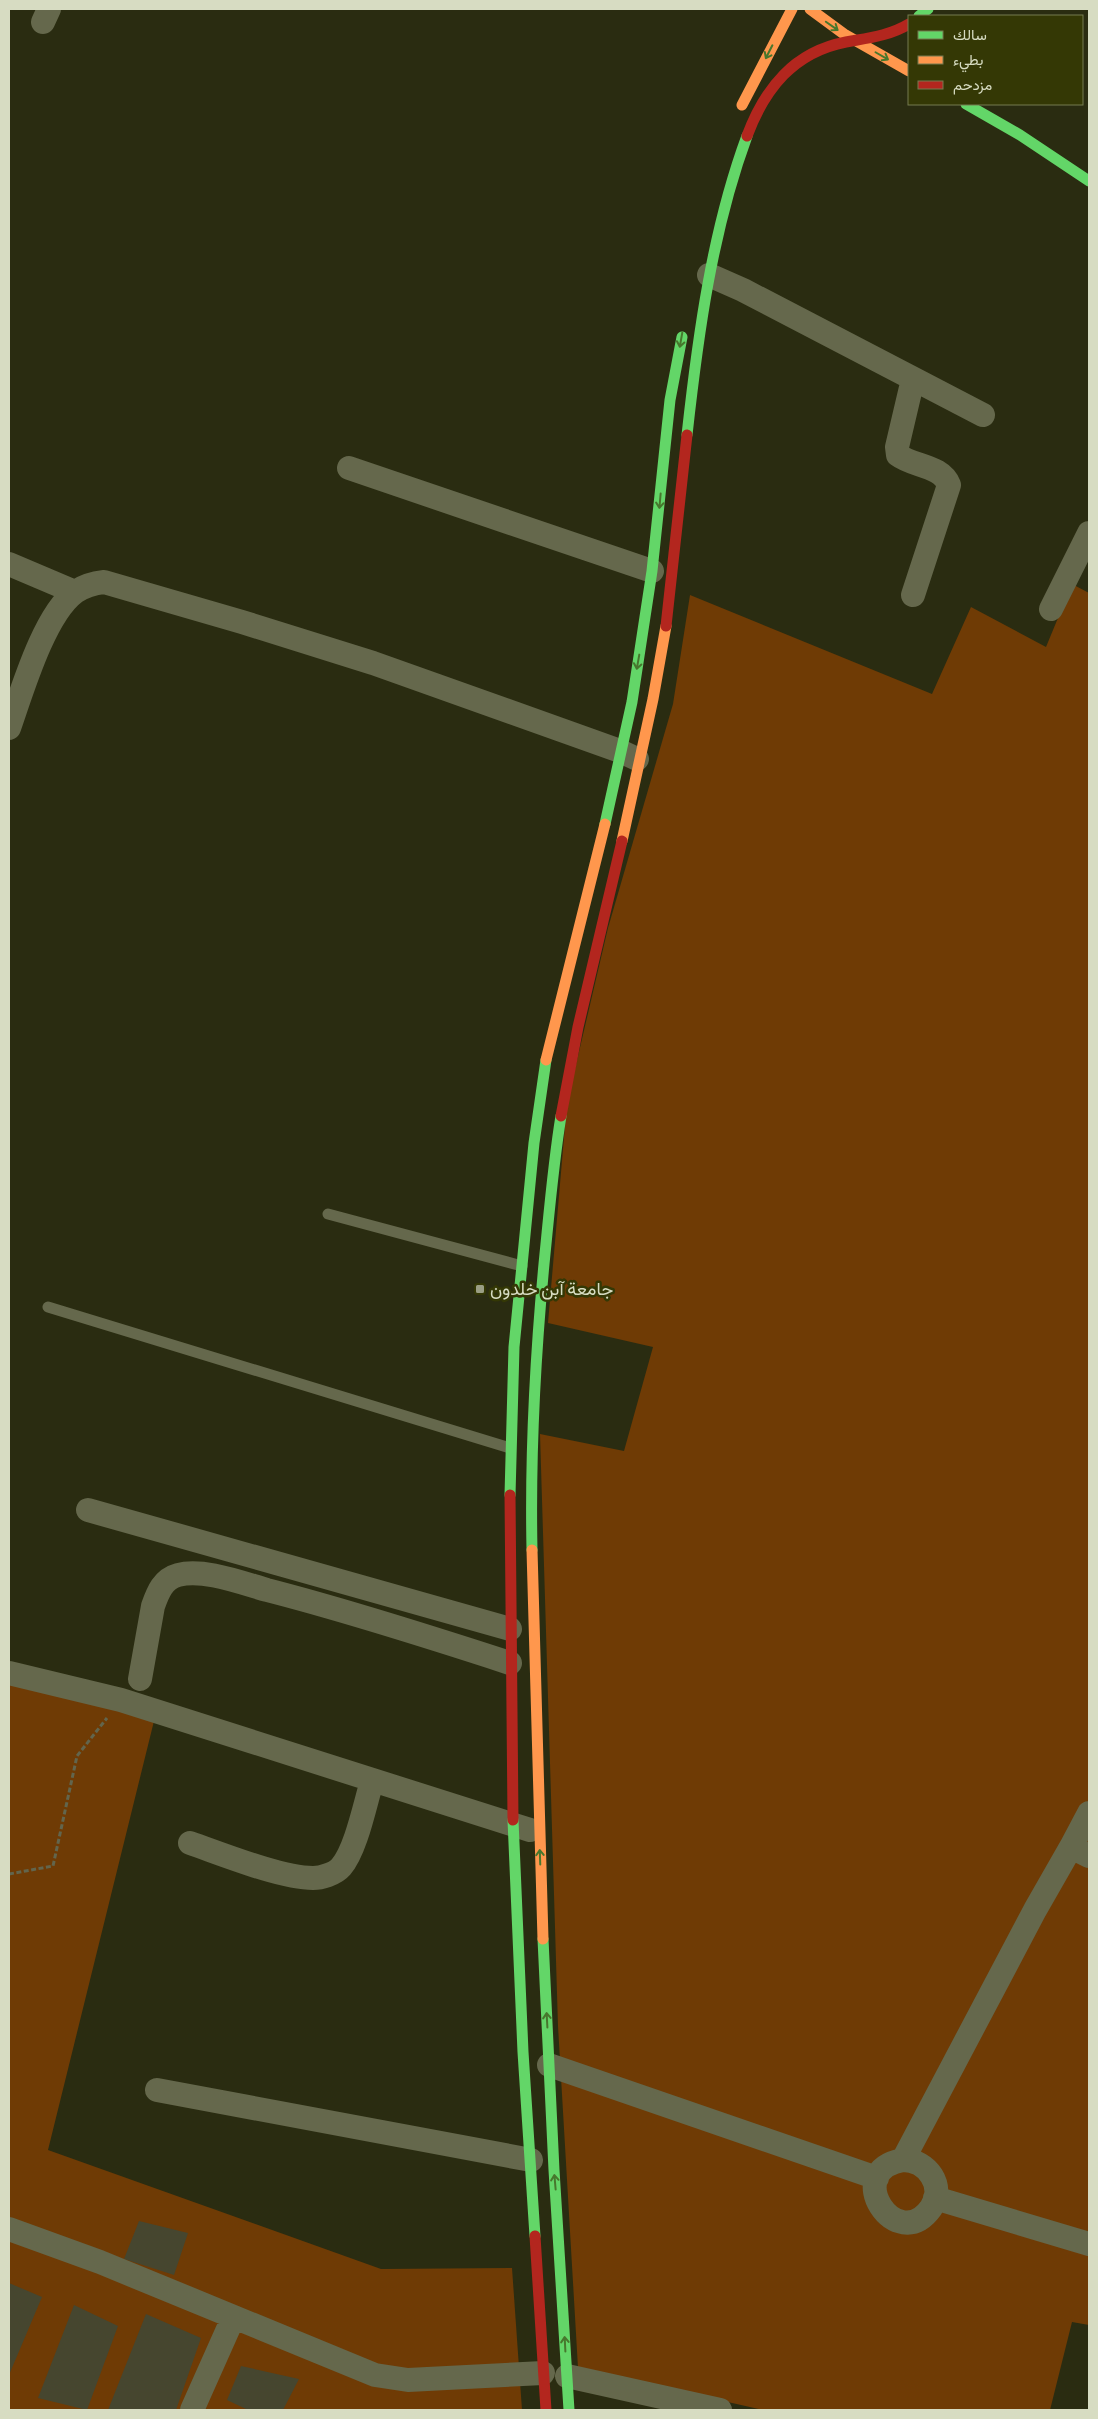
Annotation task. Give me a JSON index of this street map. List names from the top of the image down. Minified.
{"places":{"transit":["جامعة آبن خلدون"]},"legend":["سالك","بطيء","مزدحم"]}
